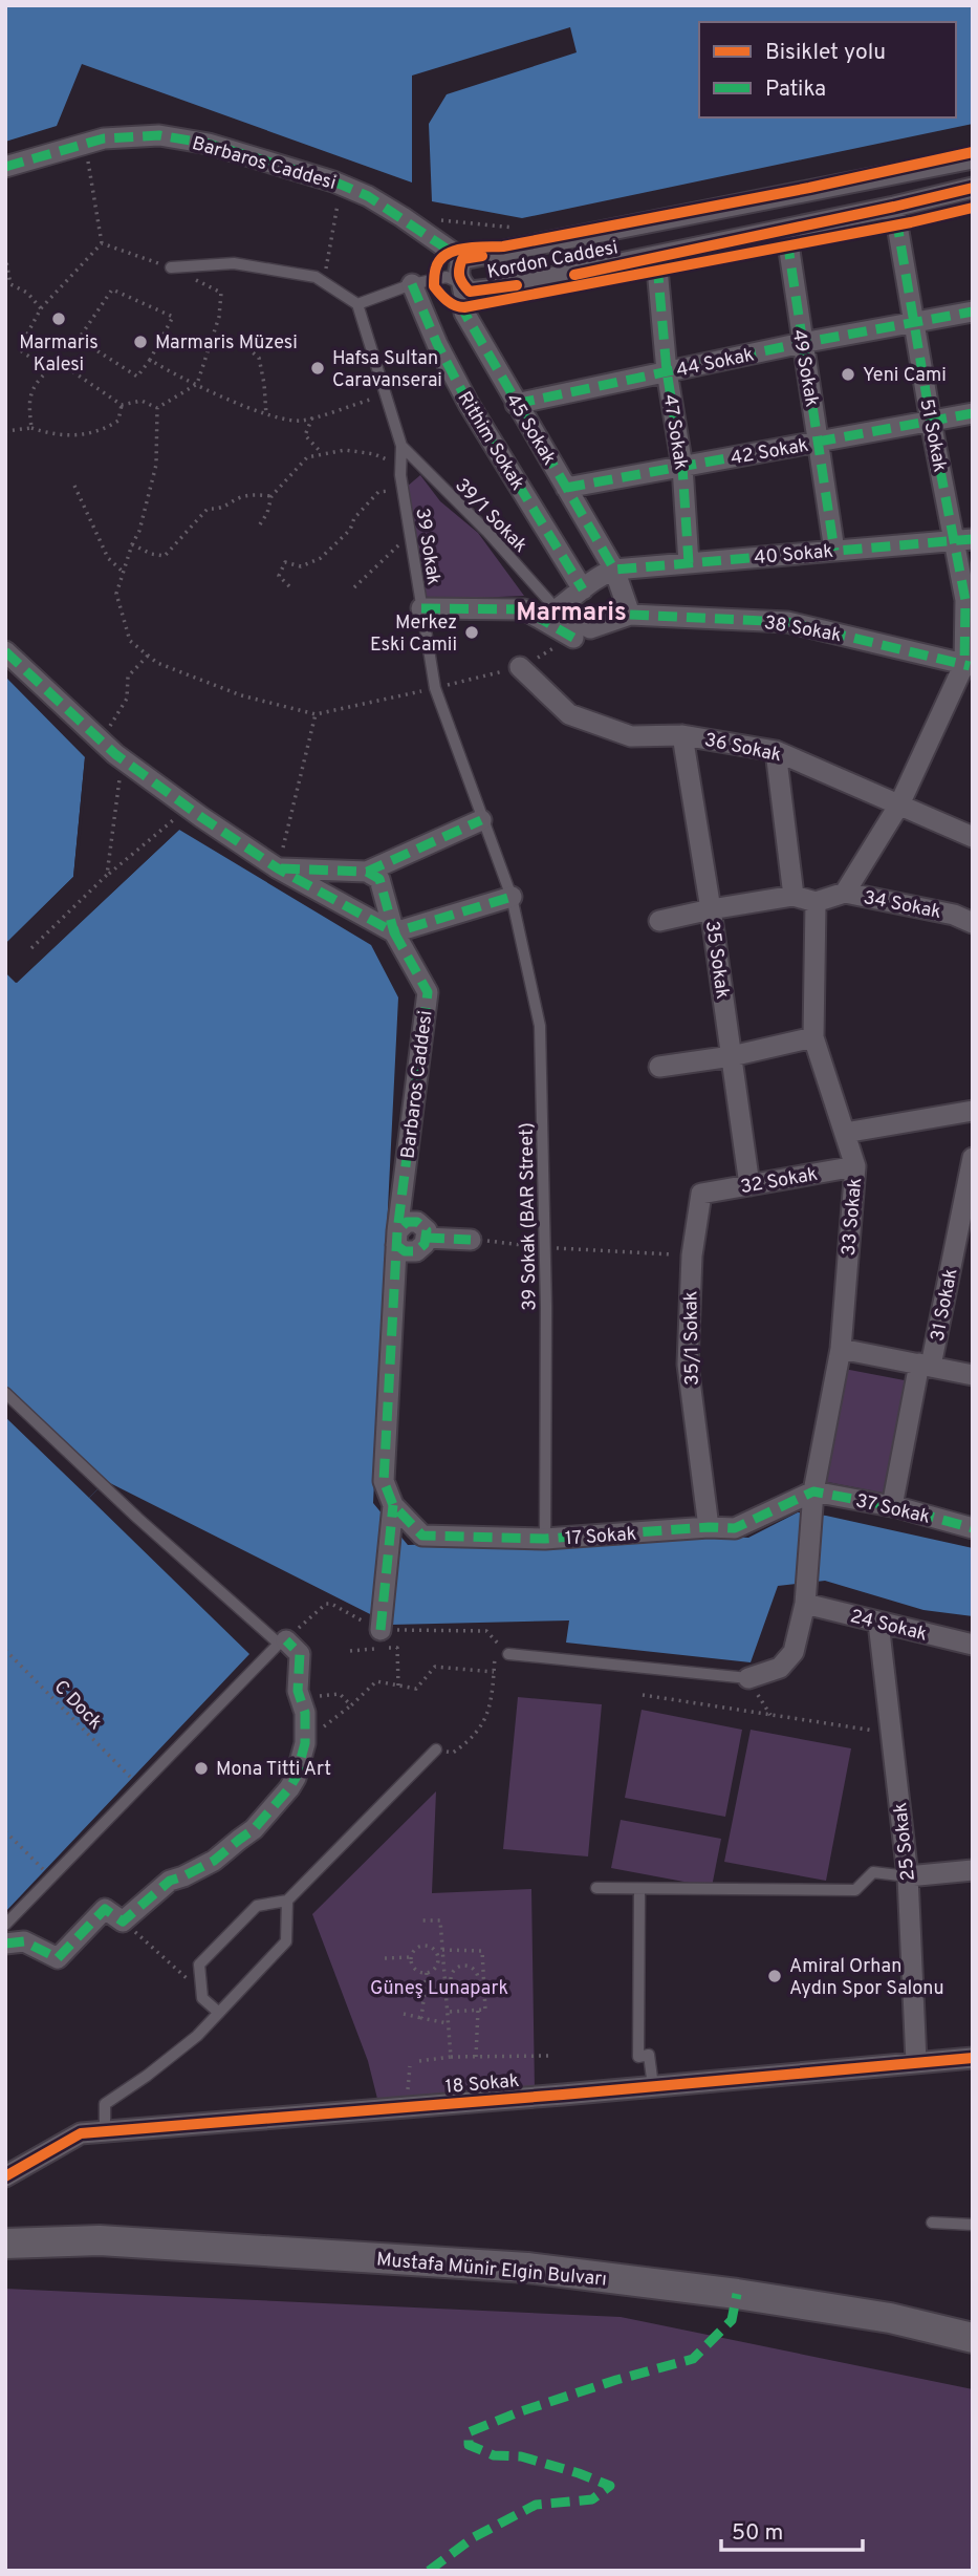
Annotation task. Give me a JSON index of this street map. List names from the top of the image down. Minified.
{"streets":{"street":["Barbaros Caddesi","Kordon Caddesi","44 Sokak","49 Sokak","45 Sokak","47 Sokak","51 Sokak","Rithim Sokak","42 Sokak","40 Sokak","38 Sokak","36 Sokak","34 Sokak","35 Sokak","32 Sokak","33 Sokak","31 Sokak","35/1 Sokak","37 Sokak","17 Sokak","24 Sokak","25 Sokak","18 Sokak","Mustafa Münir Elgin Bulvarı"],"lane":["39/1 Sokak","39 Sokak","39 Sokak (BAR Street)"],"path":["C Dock"]},"crossings":[["Barbaros Caddesi","Kordon Caddesi"],["Barbaros Caddesi","17 Sokak"],["Kordon Caddesi","49 Sokak"],["Kordon Caddesi","45 Sokak"],["Kordon Caddesi","47 Sokak"],["Kordon Caddesi","51 Sokak"],["44 Sokak","49 Sokak"],["44 Sokak","45 Sokak"],["44 Sokak","47 Sokak"],["44 Sokak","51 Sokak"],["49 Sokak","42 Sokak"],["49 Sokak","40 Sokak"],["45 Sokak","42 Sokak"],["45 Sokak","40 Sokak"],["45 Sokak","38 Sokak"],["47 Sokak","42 Sokak"],["47 Sokak","40 Sokak"],["51 Sokak","42 Sokak"],["51 Sokak","40 Sokak"],["51 Sokak","38 Sokak"],["39/1 Sokak","39 Sokak"],["39 Sokak","39 Sokak (BAR Street)"],["36 Sokak","35 Sokak"],["34 Sokak","33 Sokak"],["35 Sokak","32 Sokak"],["32 Sokak","33 Sokak"],["32 Sokak","35/1 Sokak"],["39 Sokak (BAR Street)","17 Sokak"],["33 Sokak","37 Sokak"],["33 Sokak","17 Sokak"],["33 Sokak","24 Sokak"],["31 Sokak","37 Sokak"],["35/1 Sokak","17 Sokak"],["37 Sokak","17 Sokak"],["24 Sokak","25 Sokak"],["25 Sokak","18 Sokak"]],"districts":["Marmaris"],"parks":["Güneş Lunapark"],"places":["Marmaris Kalesi","Marmaris Müzesi","Hafsa Sultan Caravanserai","Yeni Cami","Merkez Eski Camii","Mona Titti Art","Amiral Orhan Aydın Spor Salonu"],"legend":["Bisiklet yolu","Patika"],"scale_bar":"50 m"}
